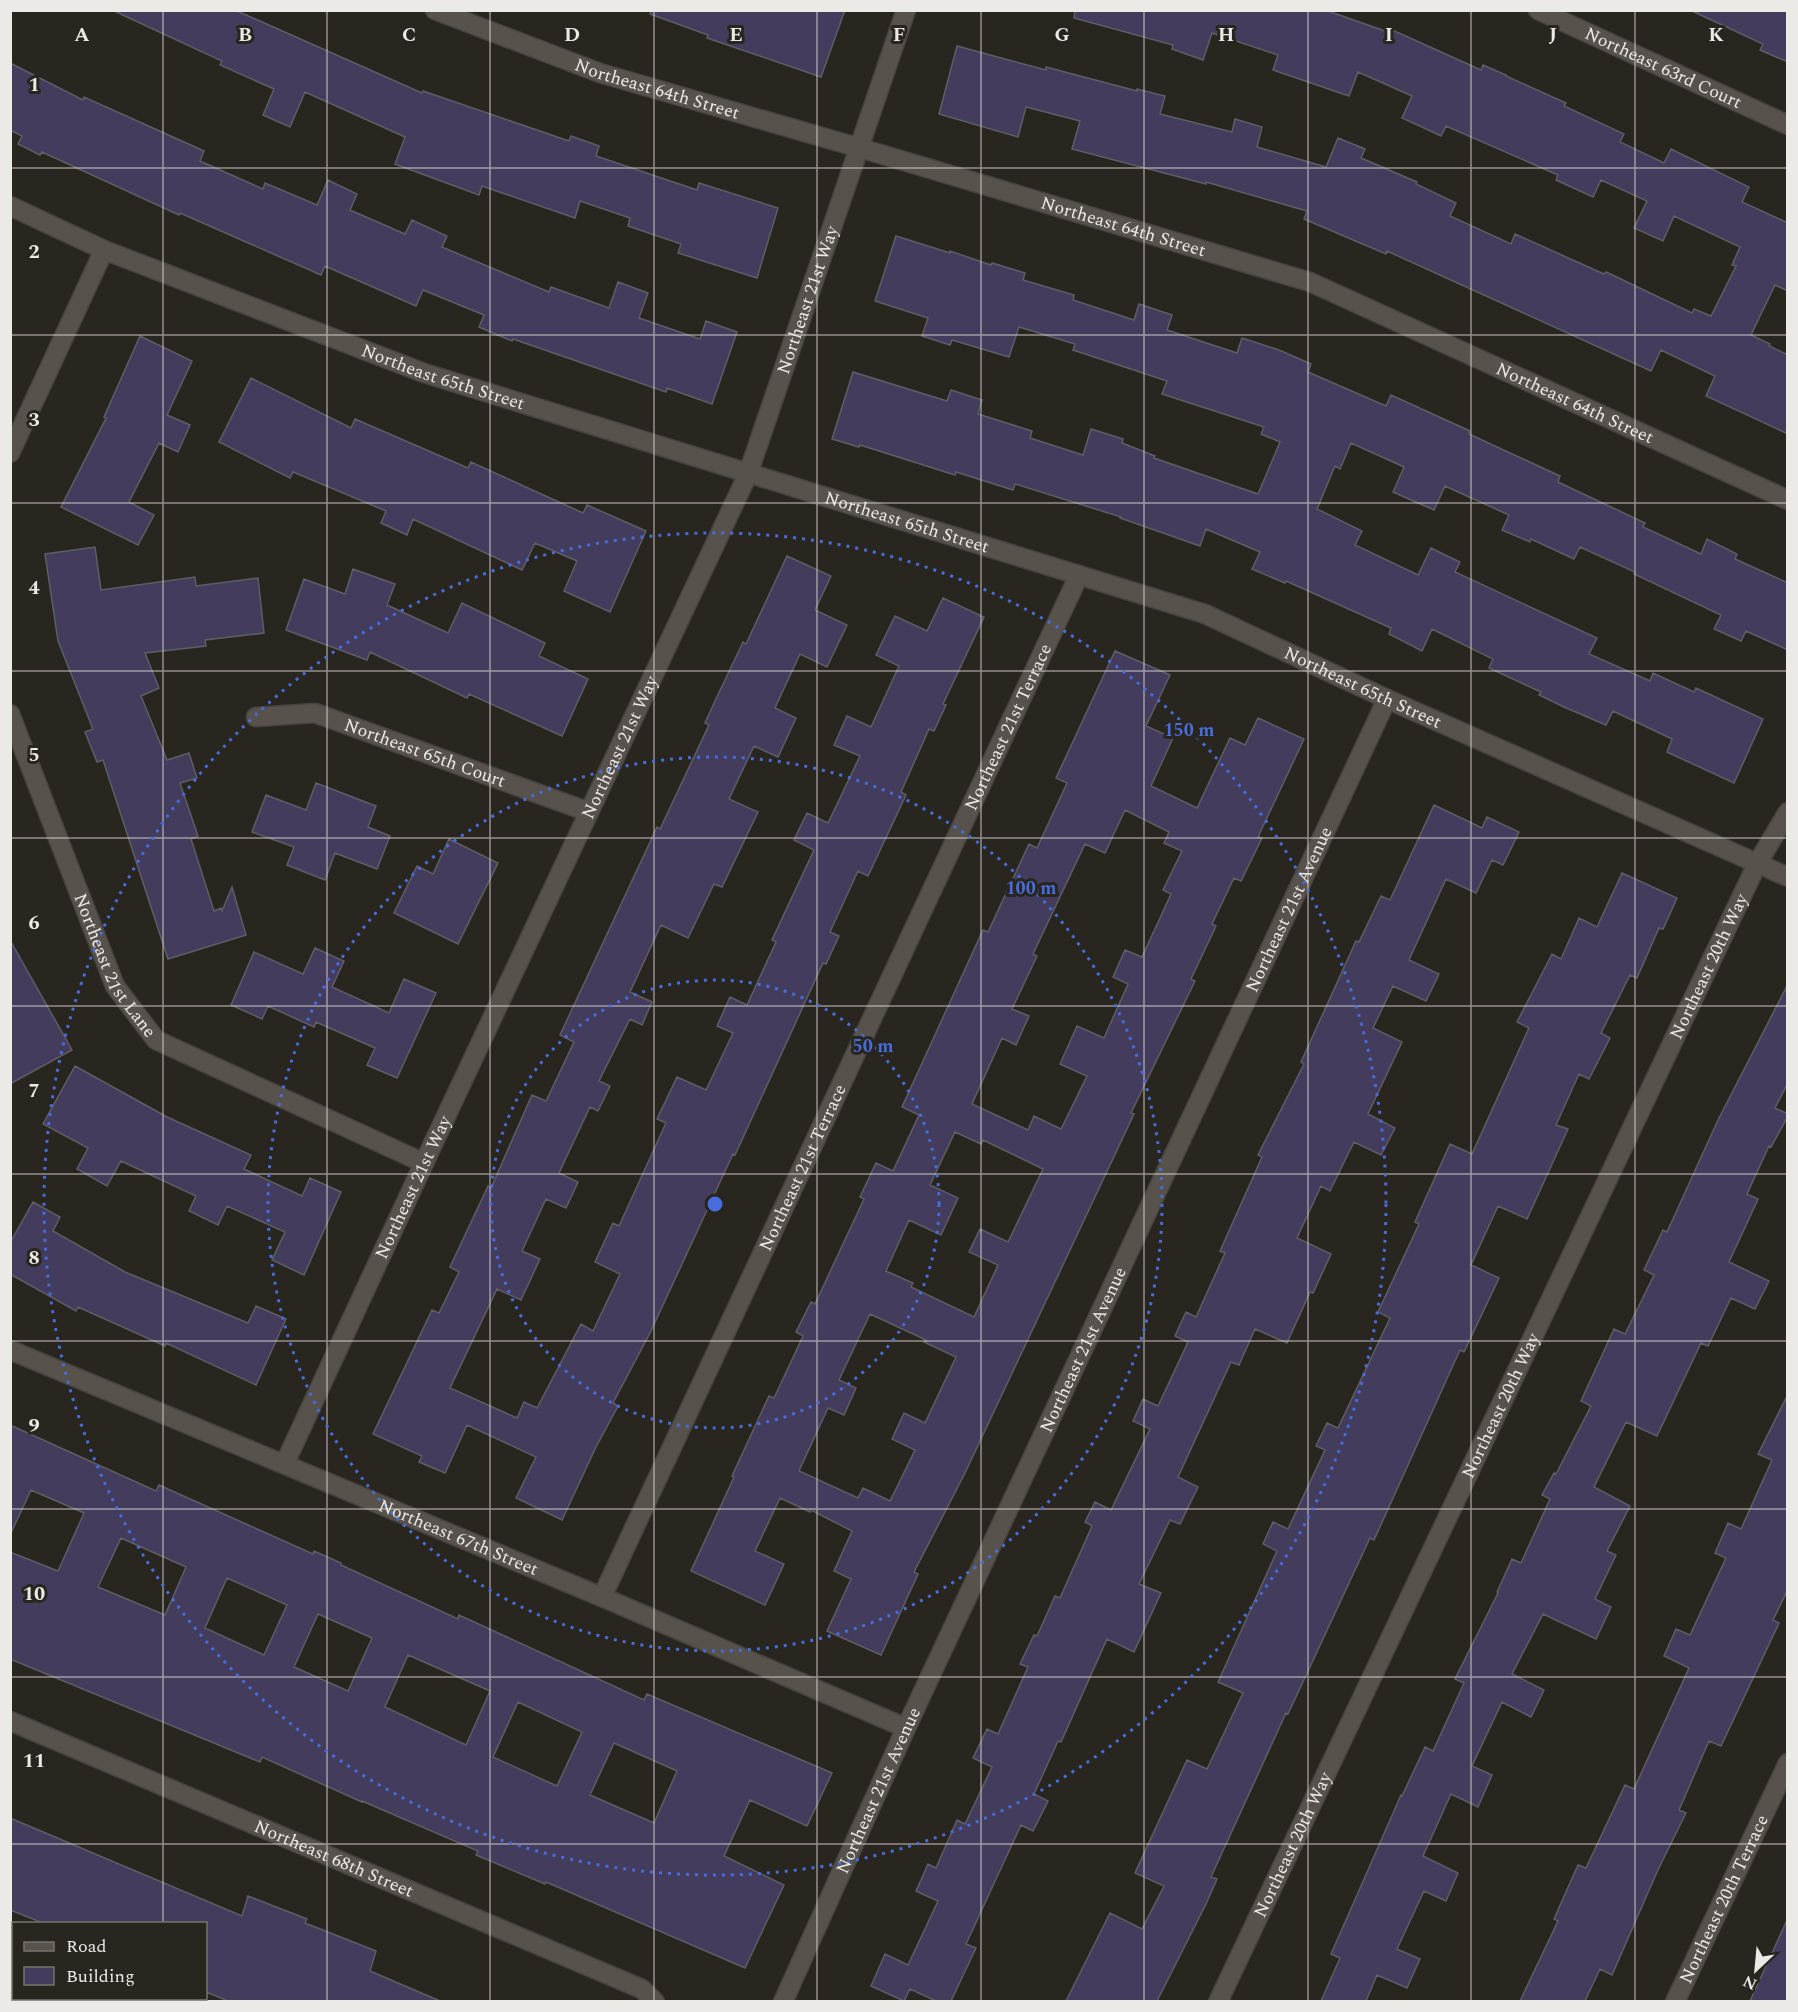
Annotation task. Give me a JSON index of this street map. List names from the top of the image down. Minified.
{"streets":{"street":["Northeast 63rd Court","Northeast 64th Street","Northeast 21st Way","Northeast 65th Street","Northeast 21st Terrace","Northeast 65th Court","Northeast 21st Avenue","Northeast 21st Lane","Northeast 20th Way","Northeast 67th Street","Northeast 68th Street","Northeast 20th Terrace"]},"crossings":[["Northeast 64th Street","Northeast 21st Way"],["Northeast 21st Way","Northeast 65th Street"],["Northeast 21st Way","Northeast 65th Court"],["Northeast 21st Way","Northeast 21st Lane"],["Northeast 21st Way","Northeast 67th Street"],["Northeast 65th Street","Northeast 21st Terrace"],["Northeast 65th Street","Northeast 21st Avenue"],["Northeast 65th Street","Northeast 20th Way"],["Northeast 21st Terrace","Northeast 67th Street"],["Northeast 21st Avenue","Northeast 67th Street"]],"legend":["Road","Building"],"north":"bottom left","grid":{"columns":["A","B","C","D","E","F","G","H","I","J","K"],"rows":["1","2","3","4","5","6","7","8","9","10","11"]},"rings":["150 m","100 m","50 m"]}
